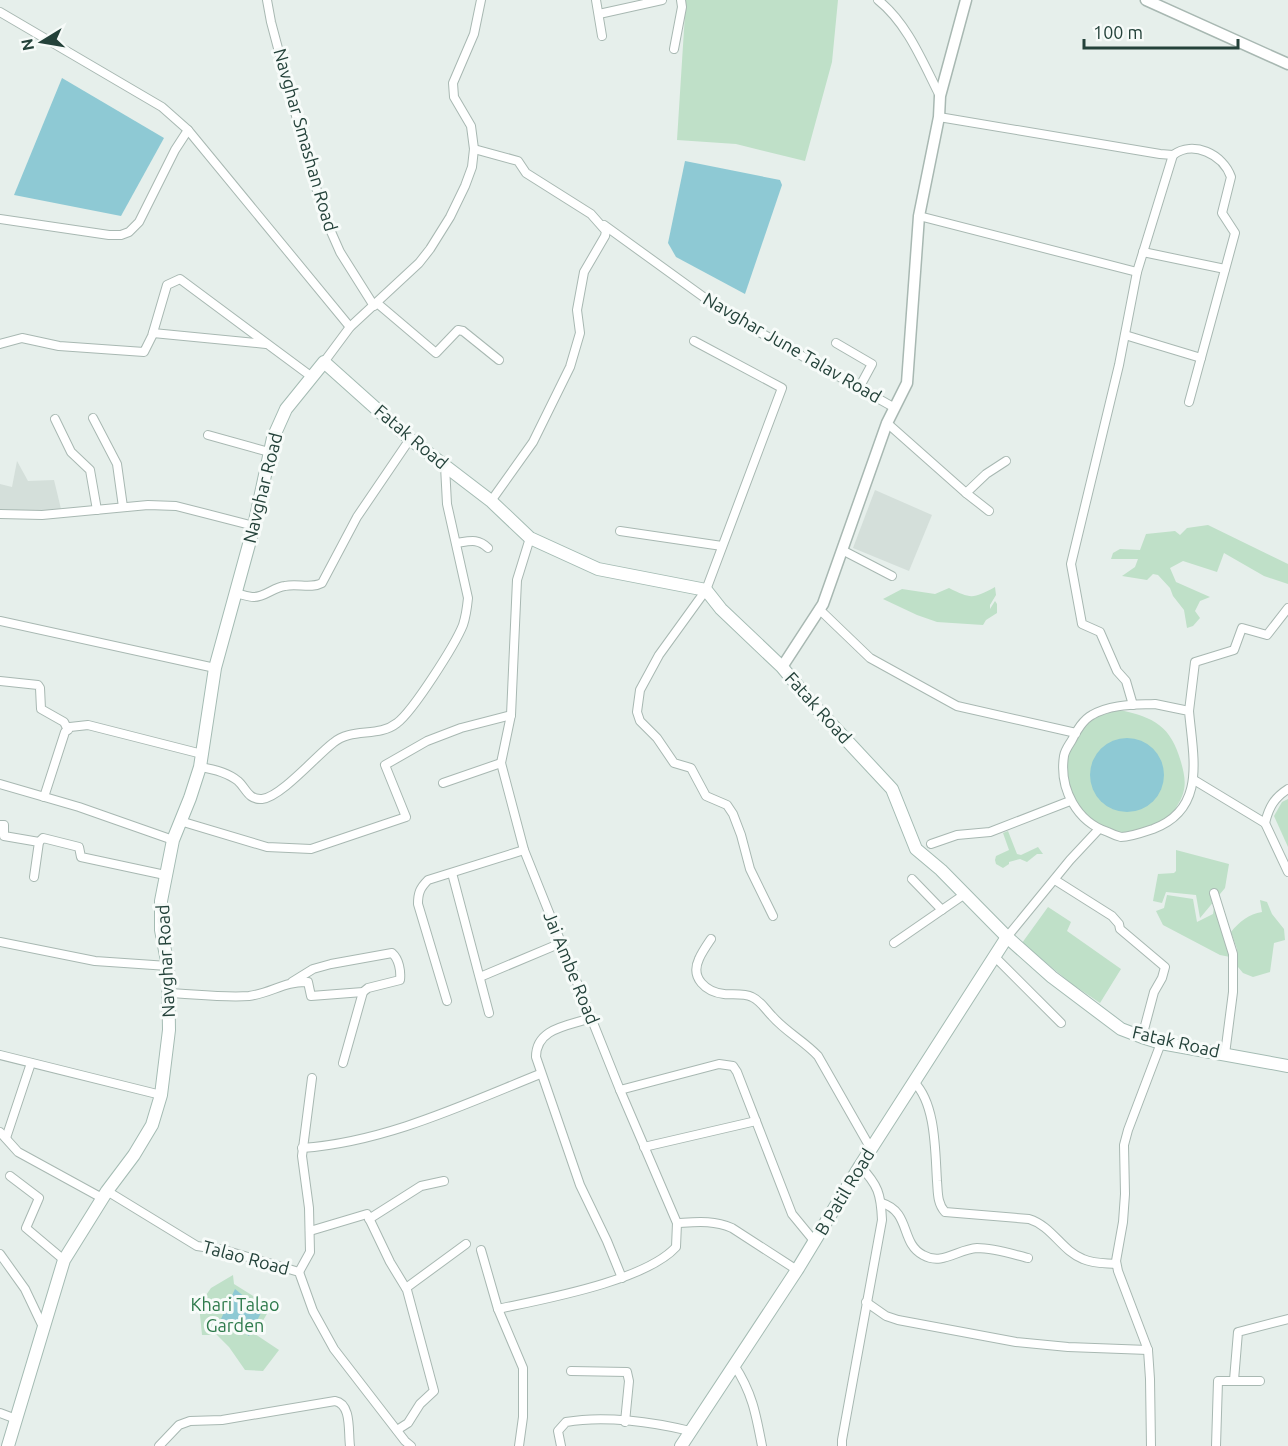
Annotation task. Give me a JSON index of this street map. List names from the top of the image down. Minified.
{"streets":{"main road":["Fatak Road","Navghar Road","B Patil Road"],"street":["Navghar Smashan Road","Navghar June Talav Road","Jai Ambe Road","Talao Road"]},"crossings":[["Fatak Road","Navghar Road"],["Fatak Road","Jai Ambe Road"],["Fatak Road","B Patil Road"],["Navghar Road","Talao Road"]],"parks":["Khari Talao Garden"],"scale_bar":"100 m","north":"left"}
